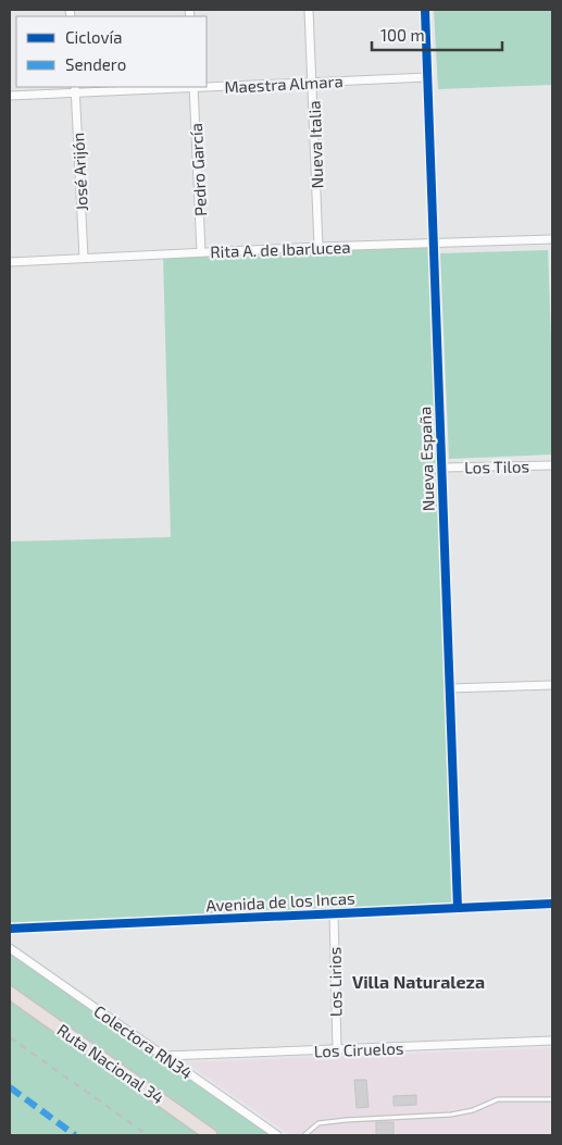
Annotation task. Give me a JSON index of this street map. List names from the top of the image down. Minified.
{"streets":{"highway":["Ruta Nacional 34"],"street":["Maestra Almara","Nueva Italia","Pedro García","José Arijón","Rita A. de Ibarlucea","Nueva España","Los Tilos","Avenida de los Incas","Los Lirios","Colectora RN34","Los Ciruelos"]},"crossings":[["Maestra Almara","Nueva Italia"],["Maestra Almara","Pedro García"],["Maestra Almara","José Arijón"],["Maestra Almara","Nueva España"],["Nueva Italia","Rita A. de Ibarlucea"],["Pedro García","Rita A. de Ibarlucea"],["José Arijón","Rita A. de Ibarlucea"],["Rita A. de Ibarlucea","Nueva España"],["Nueva España","Los Tilos"],["Nueva España","Avenida de los Incas"],["Avenida de los Incas","Los Lirios"],["Los Lirios","Los Ciruelos"],["Colectora RN34","Los Ciruelos"]],"districts":["Villa Naturaleza"],"legend":["Ciclovía","Sendero"],"scale_bar":"100 m"}
